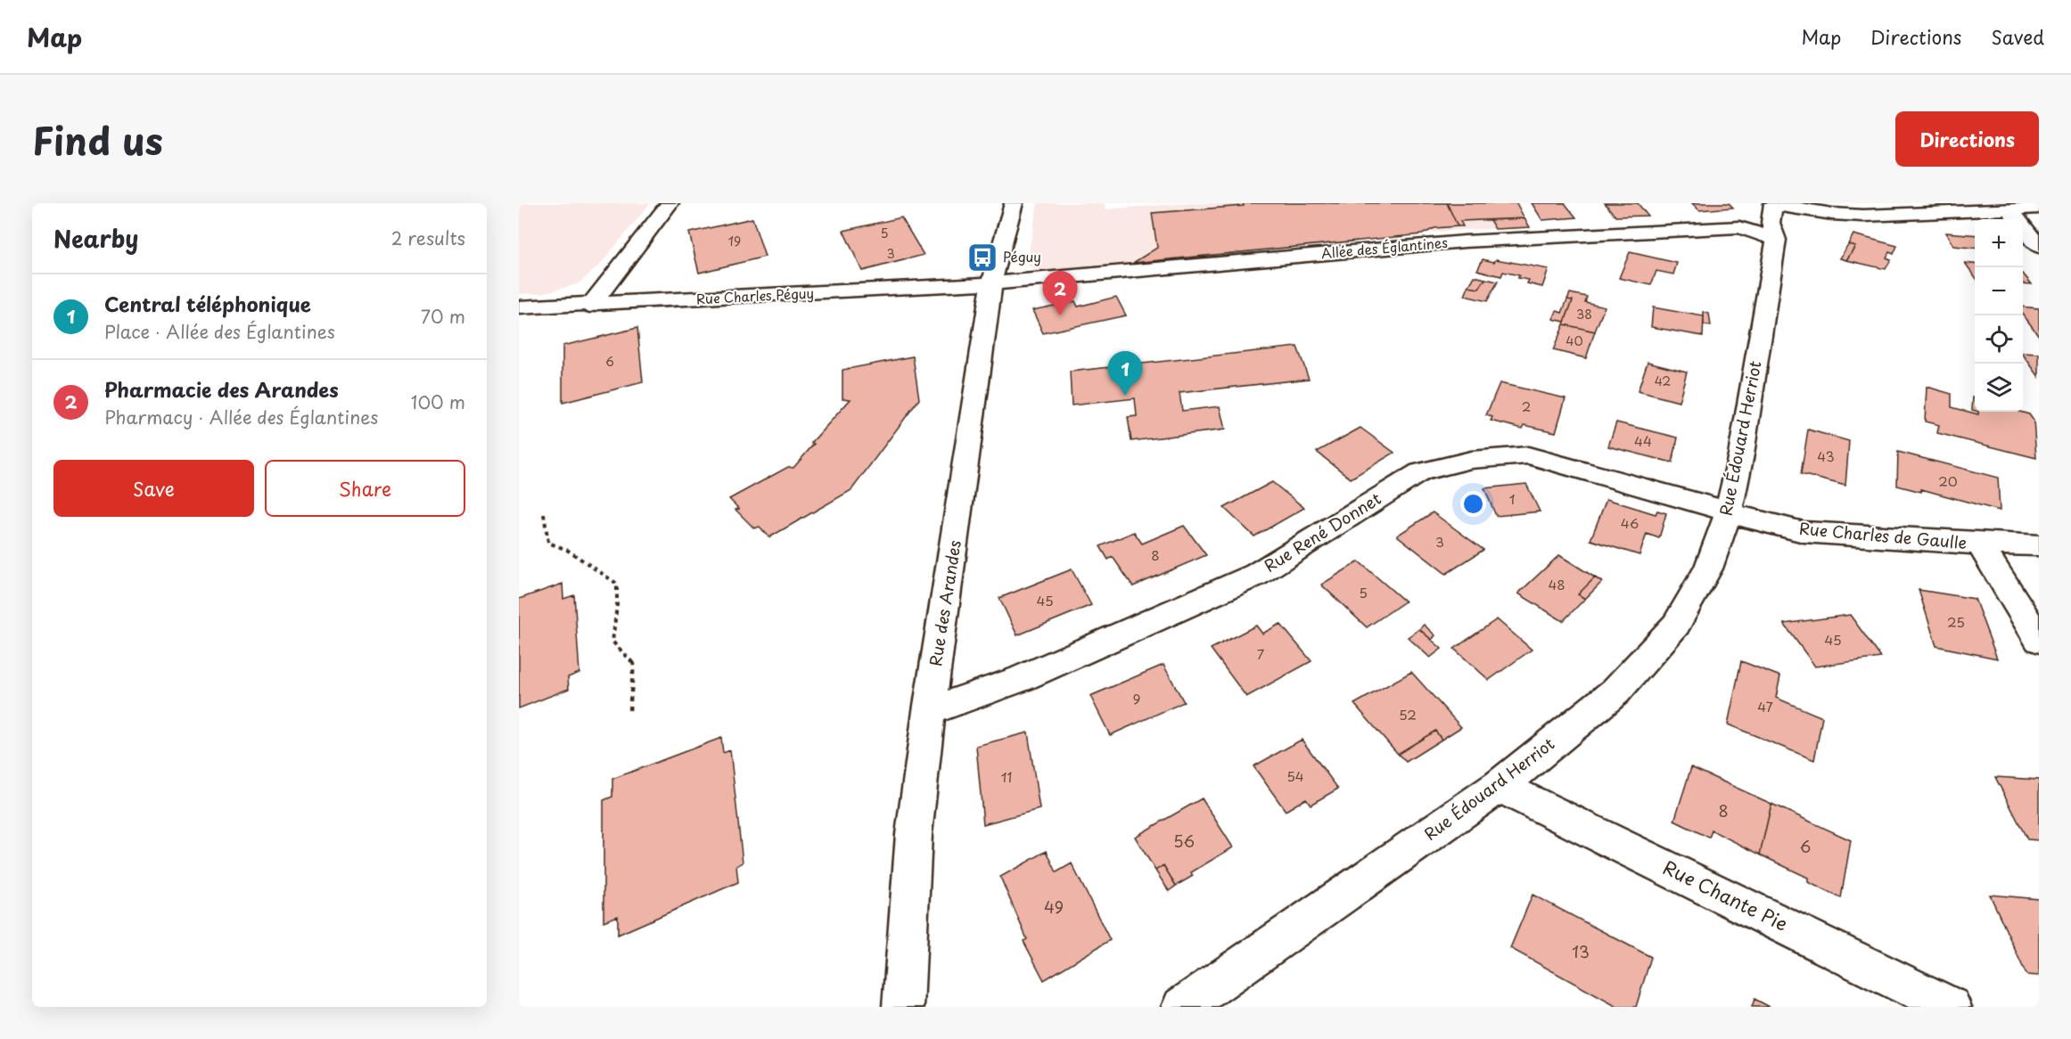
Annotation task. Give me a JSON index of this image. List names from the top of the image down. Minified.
{"streets":{"street":["Allée des Églantines","Rue Charles Péguy","Rue Édouard Herriot","Rue René Donnet","Rue Charles de Gaulle","Rue des Arandes","Rue Chante Pie"]},"crossings":[["Allée des Églantines","Rue Charles Péguy"],["Allée des Églantines","Rue Édouard Herriot"],["Allée des Églantines","Rue des Arandes"],["Rue Charles Péguy","Rue des Arandes"],["Rue Édouard Herriot","Rue René Donnet"],["Rue Édouard Herriot","Rue Charles de Gaulle"],["Rue Édouard Herriot","Rue Chante Pie"],["Rue René Donnet","Rue Charles de Gaulle"],["Rue René Donnet","Rue des Arandes"]],"places":{"bus stop":["Péguy"]},"house_numbers":["5","19","3","38","40","6","42","2","44","43","20","1","46","3","8","48","5","45","25","45","7","9","47","52","54","11","8","56","6","49","13"],"page":{"header":"Map","nav":["Map","Directions","Saved"],"title":"Find us","buttons":["Directions",["Save","Share"]],"heading":["Nearby","2 results"],"map_buttons":["+","−"],"pins":["2","1"],"list":[{"mark":"1","name":"Central téléphonique","note":"Place · Allée des Églantines","value":"70 m"},{"mark":"2","name":"Pharmacie des Arandes","note":"Pharmacy · Allée des Églantines","value":"100 m"}]}}
